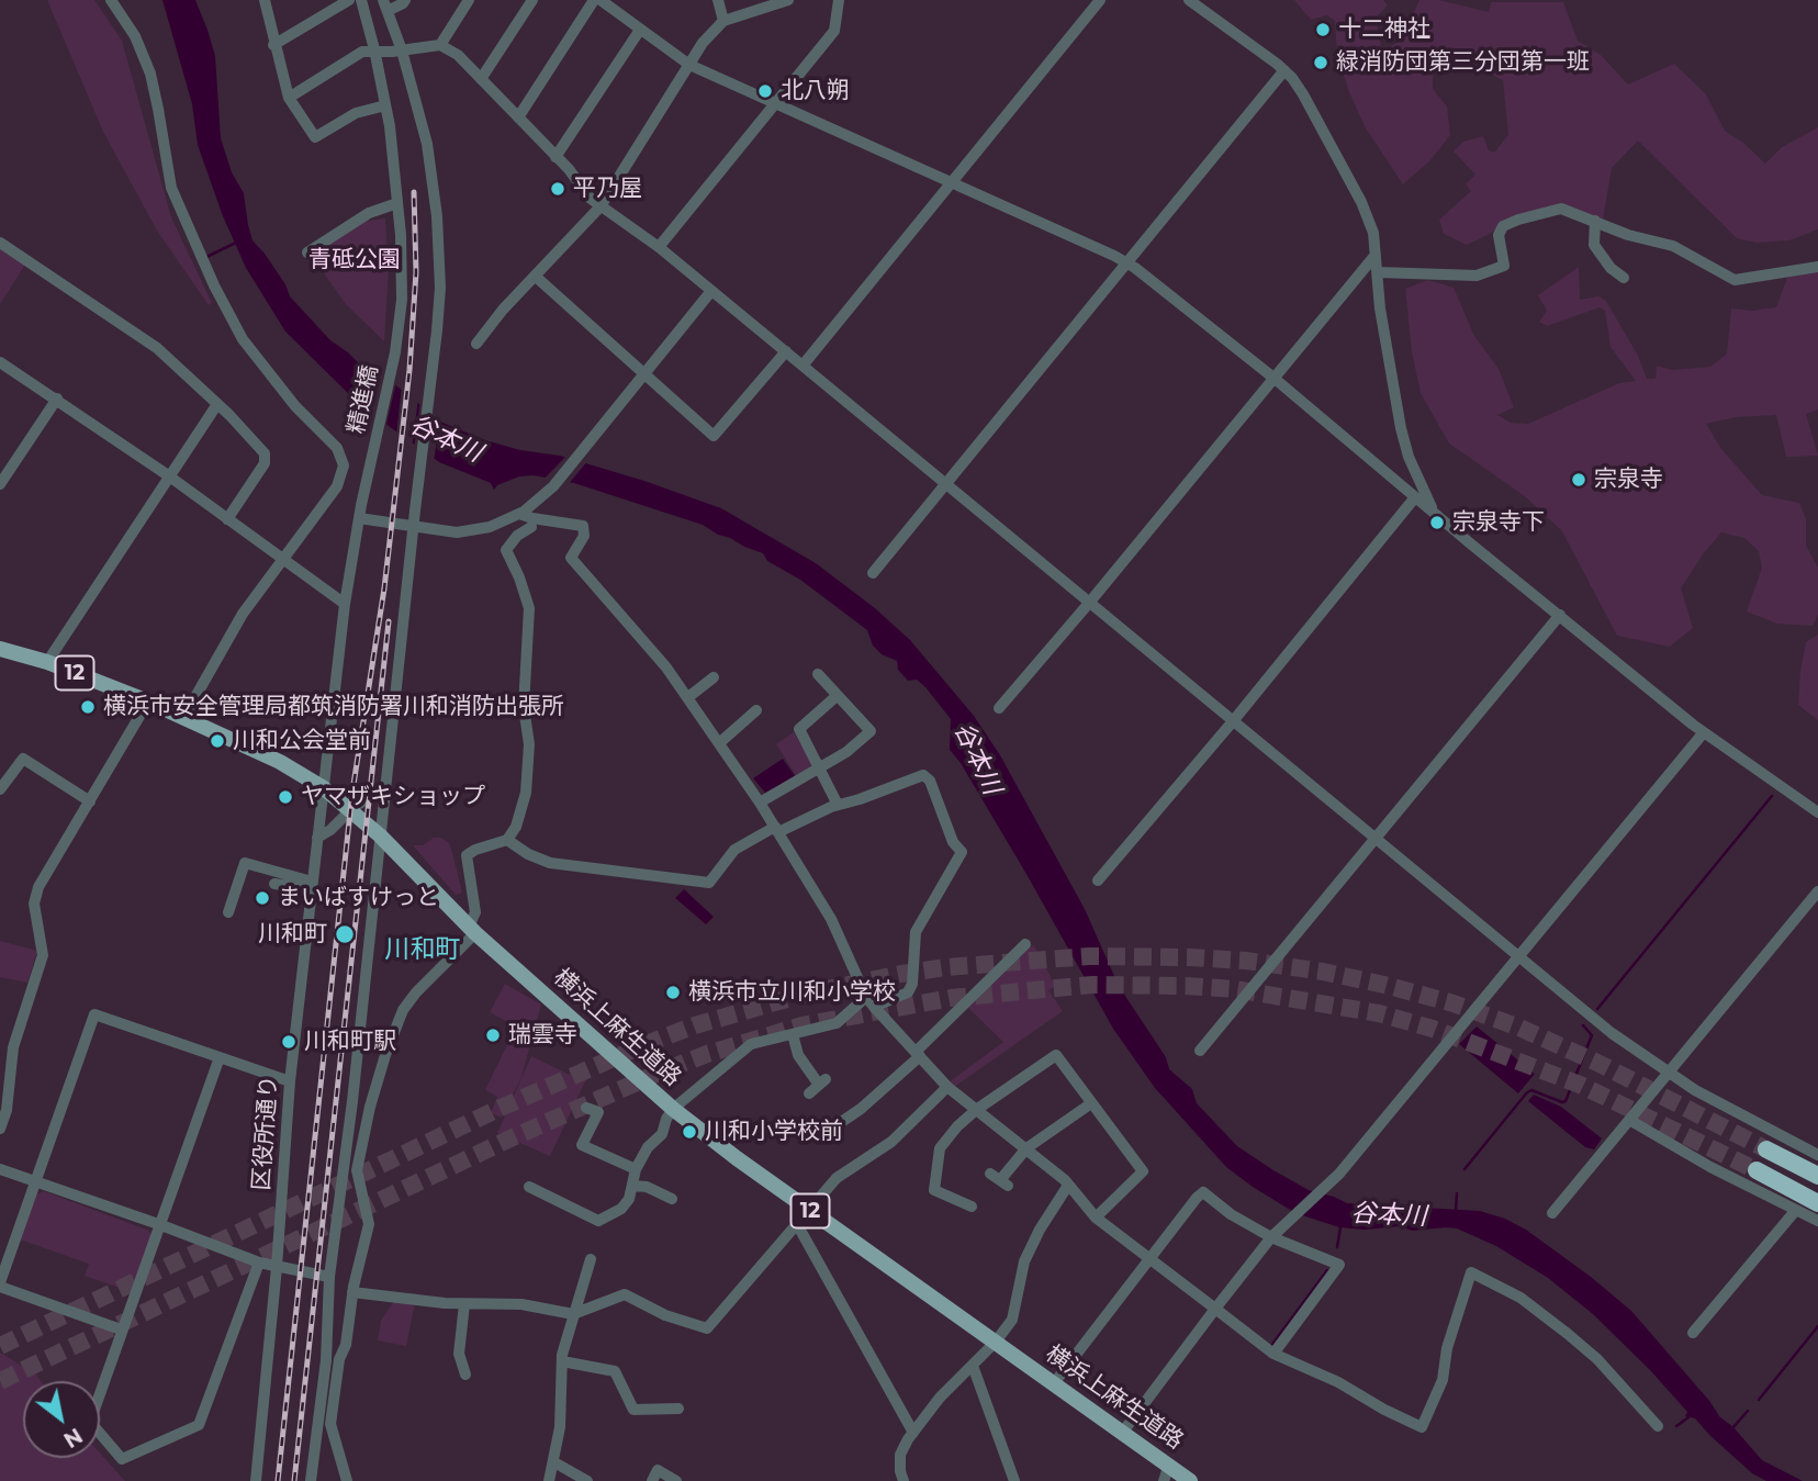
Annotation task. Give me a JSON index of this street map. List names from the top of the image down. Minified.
{"streets":{"main road":["12","横浜上麻生道路"],"street":["精進橋","区役所通り"]},"crossings":[["精進橋","区役所通り"],["横浜上麻生道路","区役所通り"]],"districts":["川和町"],"water":["谷本川"],"parks":["青砥公園"],"places":["十二神社","緑消防団第三分団第一班","北八朔","平乃屋","宗泉寺","宗泉寺下","横浜市安全管理局都筑消防署川和消防出張所","川和公会堂前","ヤマザキショップ","まいばすけっと","川和町","横浜市立川和小学校","瑞雲寺","川和町駅","川和小学校前"],"north":"bottom right"}
